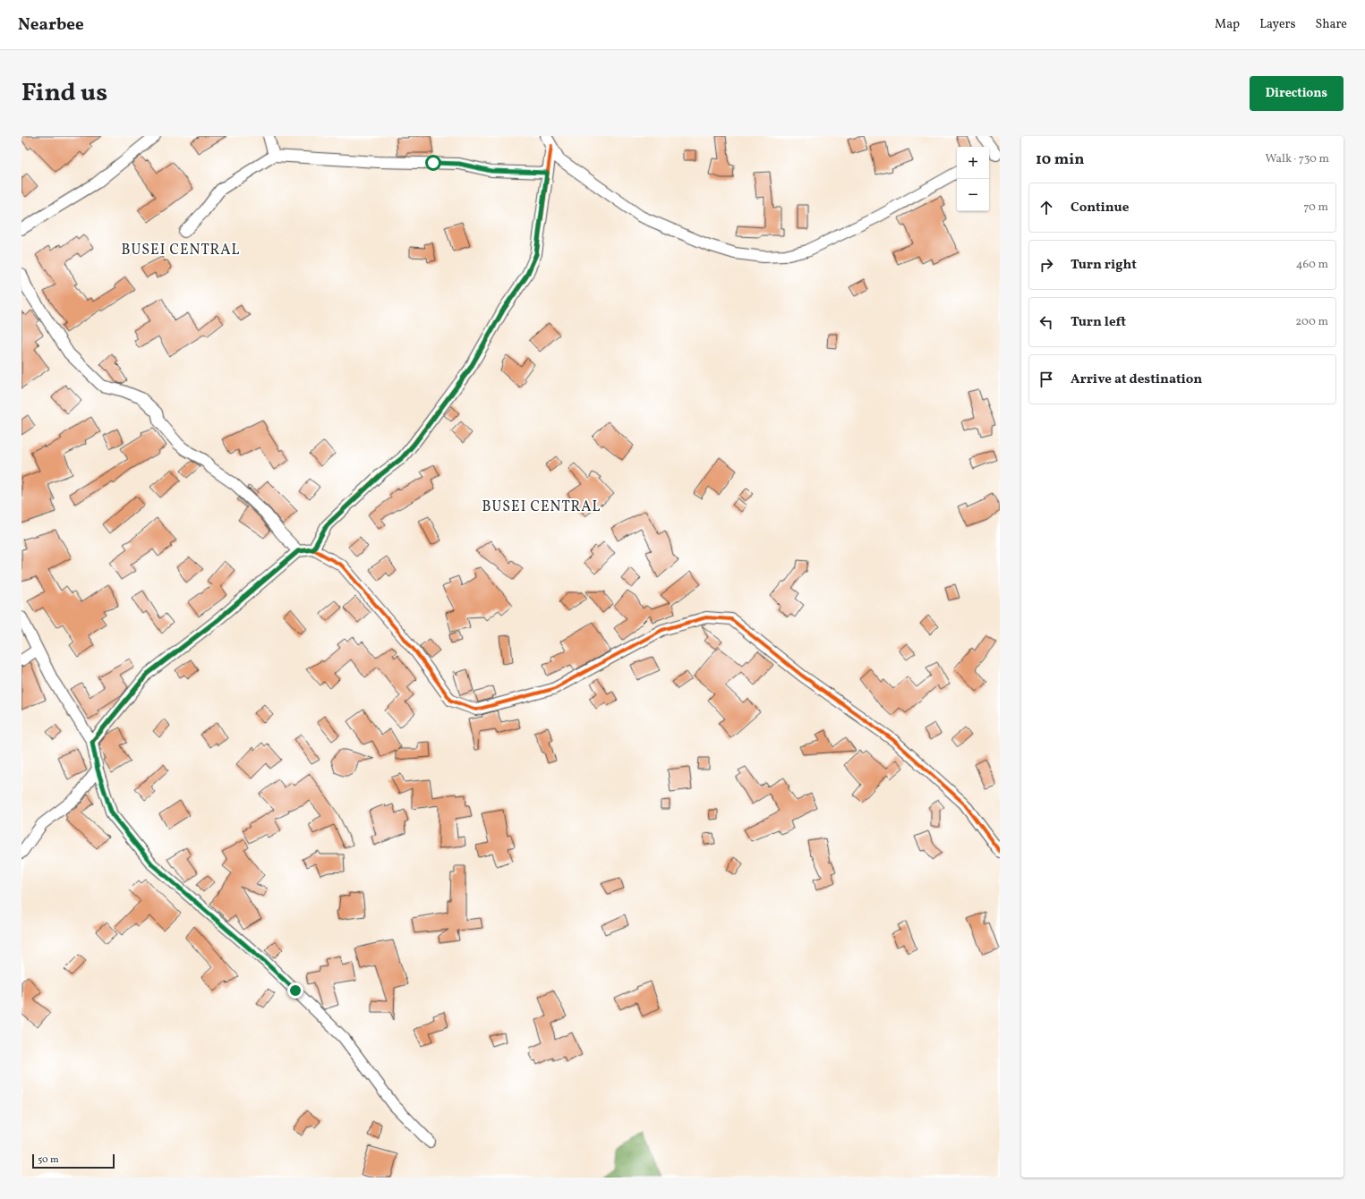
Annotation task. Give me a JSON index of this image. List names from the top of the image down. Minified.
{"districts":["BUSEI CENTRAL","BUSEI CENTRAL"],"scale_bar":"50 m","page":{"header":"Nearbee","nav":["Map","Layers","Share"],"title":"Find us","buttons":"Directions","heading":["10 min","Walk · 730 m"],"map_buttons":["+","−"],"list":[["Continue","70 m"],["Turn right","460 m"],["Turn left","200 m"],"Arrive at destination"],"scale":"50 m"}}
